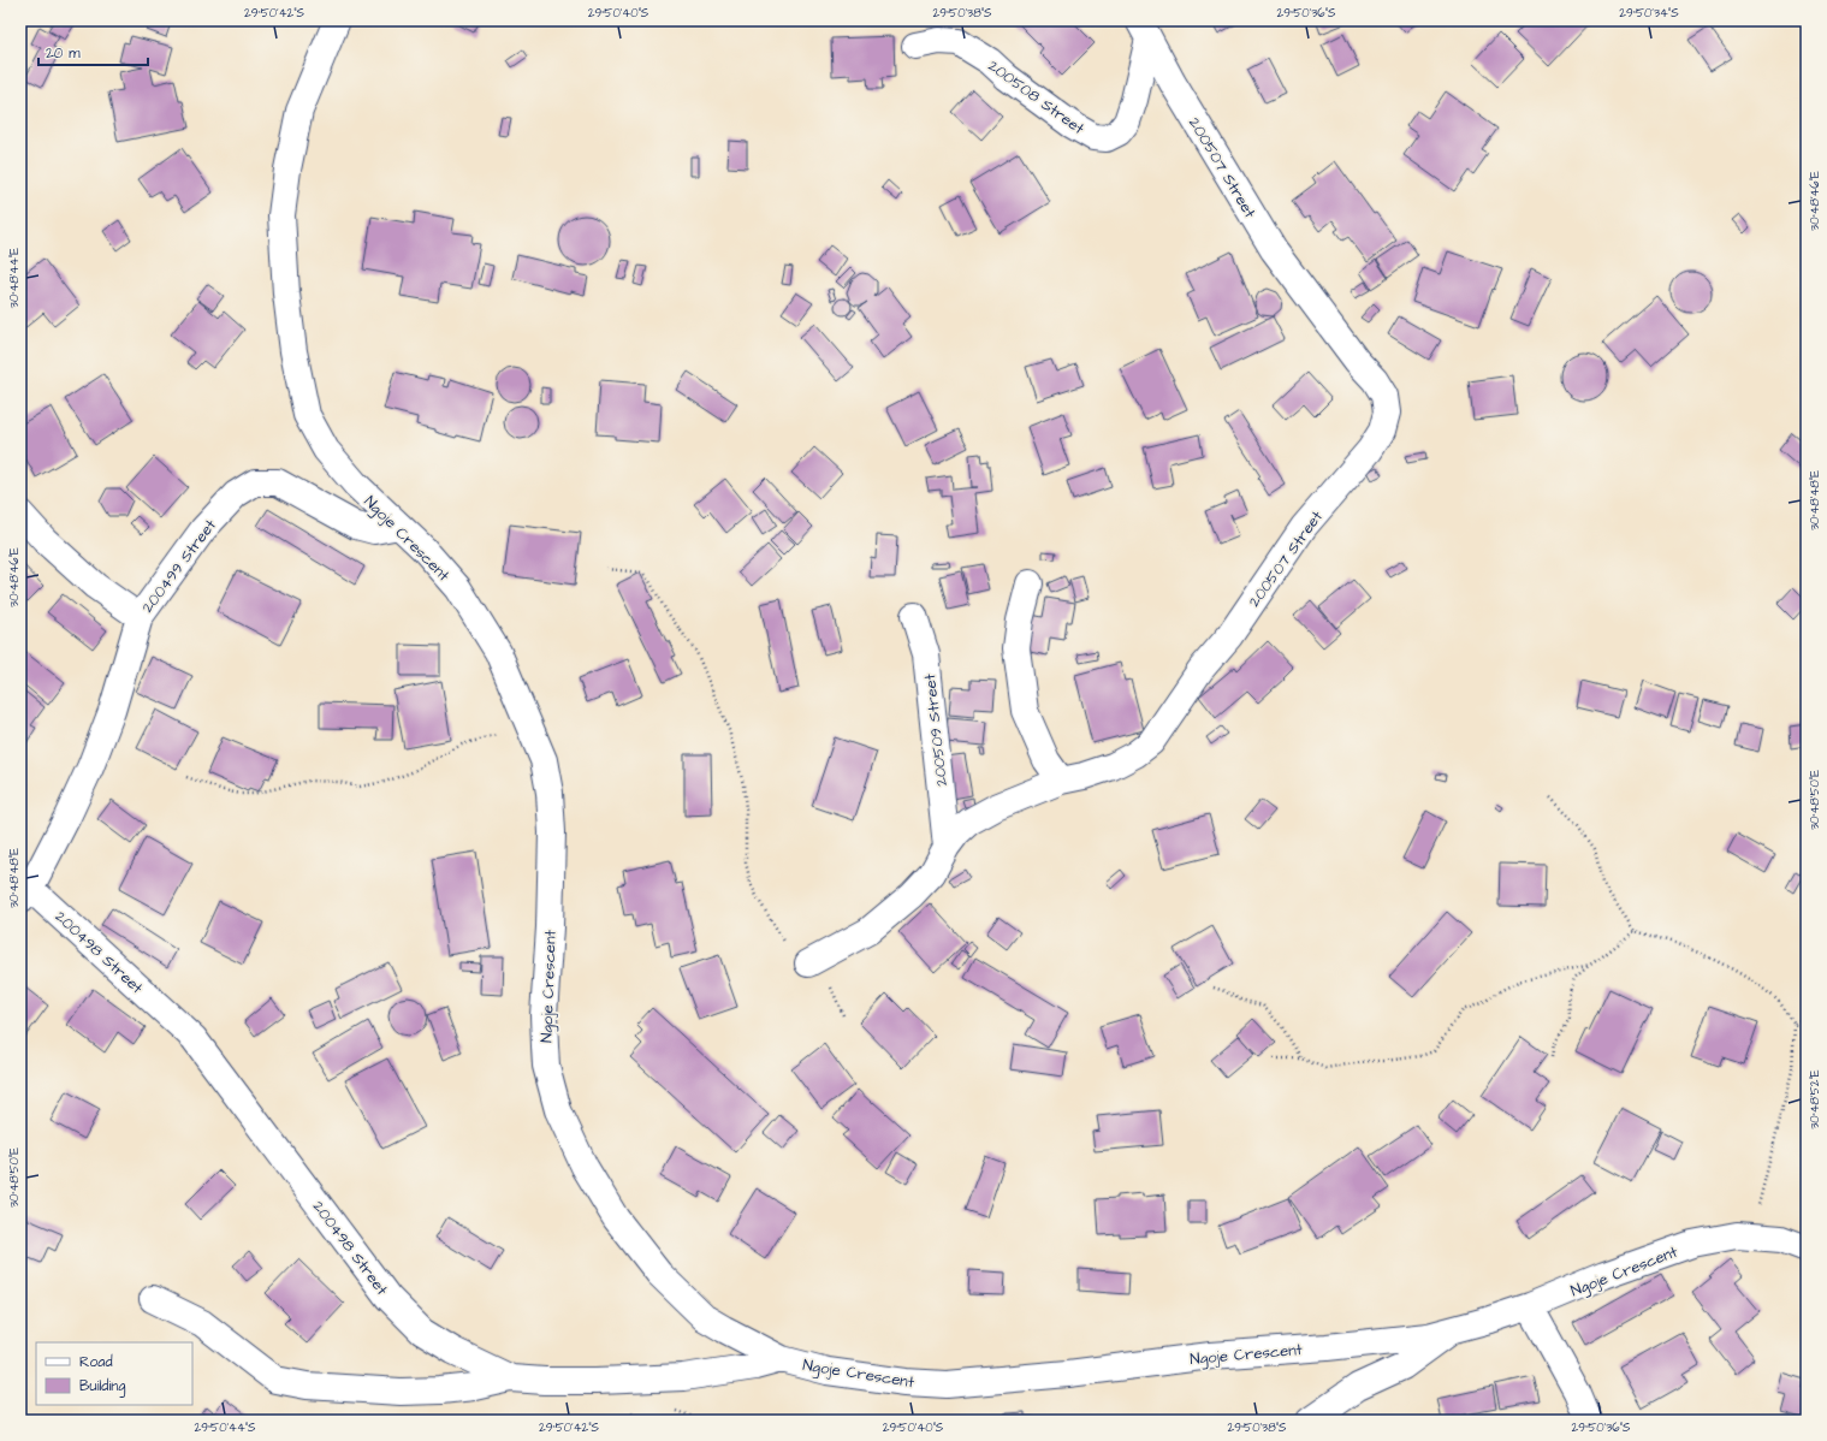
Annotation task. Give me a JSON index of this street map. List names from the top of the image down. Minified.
{"streets":{"street":["200508 Street","200507 Street","Ngoje Crescent","200499 Street","200509 Street","200498 Street"]},"crossings":[["200508 Street","200507 Street"],["200507 Street","200509 Street"],["Ngoje Crescent","200499 Street"],["Ngoje Crescent","200498 Street"],["200499 Street","200498 Street"]],"legend":["Road","Building"],"scale_bar":"20 m","coordinates":["29°50'42\"S","29°50'40\"S","29°50'38\"S","29°50'36\"S","29°50'34\"S","30°48'46\"E","30°48'44\"E","30°48'48\"E","30°48'50\"E","30°48'52\"E","29°50'44\"S"]}
